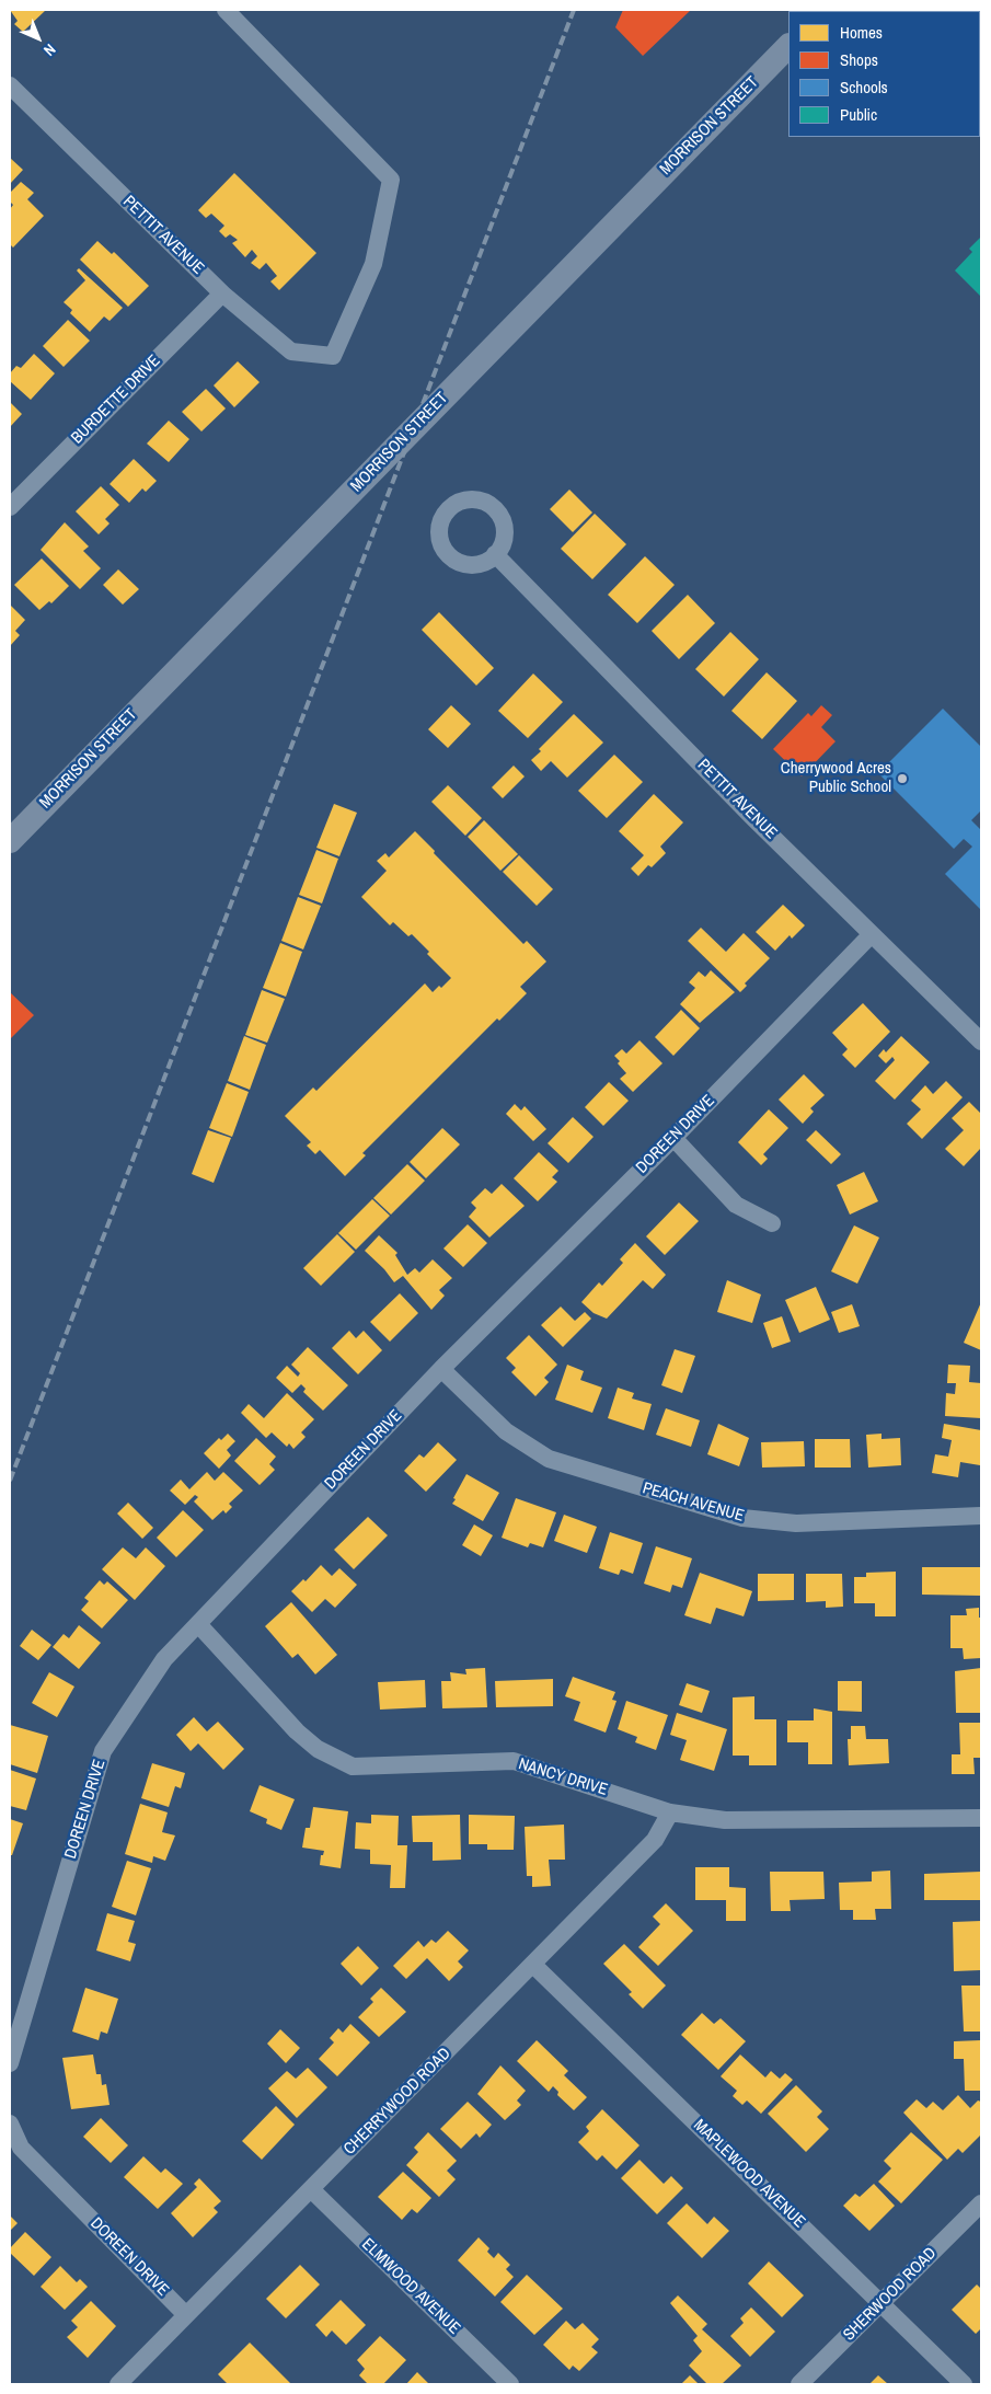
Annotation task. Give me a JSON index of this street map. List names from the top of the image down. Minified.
{"streets":{"street":["MORRISON STREET","PETTIT AVENUE","BURDETTE DRIVE","DOREEN DRIVE","PEACH AVENUE","NANCY DRIVE","CHERRYWOOD ROAD","MAPLEWOOD AVENUE","ELMWOOD AVENUE","SHERWOOD ROAD"]},"crossings":[["PETTIT AVENUE","BURDETTE DRIVE"],["PETTIT AVENUE","DOREEN DRIVE"],["DOREEN DRIVE","PEACH AVENUE"],["DOREEN DRIVE","NANCY DRIVE"],["DOREEN DRIVE","CHERRYWOOD ROAD"],["NANCY DRIVE","CHERRYWOOD ROAD"],["CHERRYWOOD ROAD","MAPLEWOOD AVENUE"],["CHERRYWOOD ROAD","ELMWOOD AVENUE"],["MAPLEWOOD AVENUE","SHERWOOD ROAD"]],"places":["Cherrywood Acres Public School"],"legend":["Homes","Shops","Schools","Public"],"north":"bottom right"}
